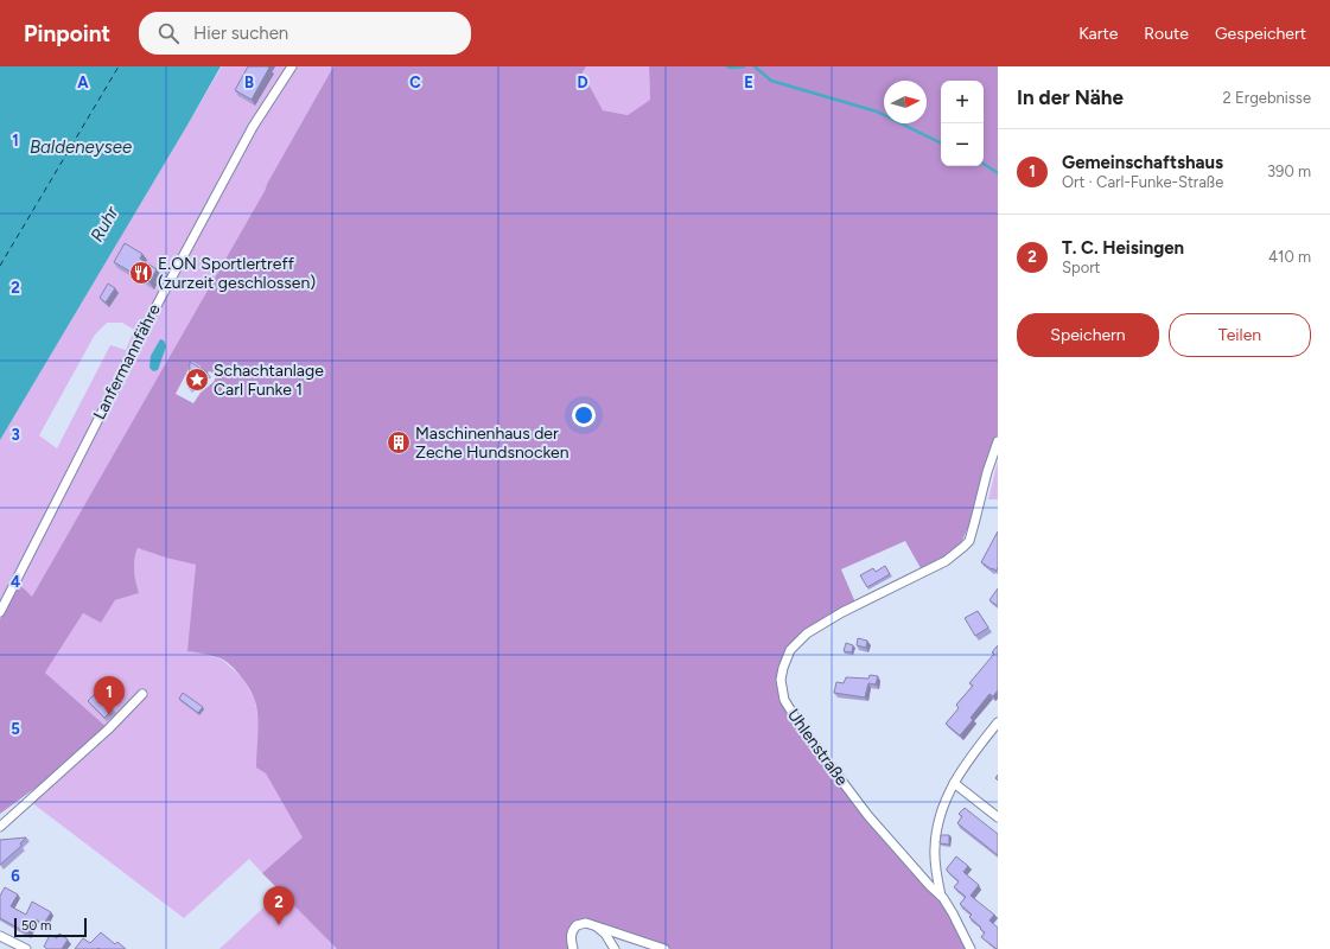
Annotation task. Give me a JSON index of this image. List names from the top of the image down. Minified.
{"streets":{"street":["Lanfermannfähre","Uhlenstraße"]},"water":["Baldeneysee","Ruhr"],"places":{"restaurant":["E.ON Sportlertreff (zurzeit geschlossen)"],"place":["Schachtanlage Carl Funke 1"],"building":["Maschinenhaus der Zeche Hundsnocken"]},"scale_bar":"50 m","north":"right","page":{"header":"Pinpoint","search":"Hier suchen","nav":["Karte","Route","Gespeichert"],"heading":["In der Nähe","2 Ergebnisse"],"map_buttons":["+","−"],"list":[{"mark":"1","name":"Gemeinschaftshaus","note":"Ort · Carl-Funke-Straße","value":"390 m"},{"mark":"2","name":"T. C. Heisingen","note":"Sport","value":"410 m"}],"buttons":["Speichern","Teilen"],"pins":["1","2"],"scale":"50 m"},"grid":{"columns":["A","B","C","D","E"],"rows":["1","2","3","4","5","6"]}}
